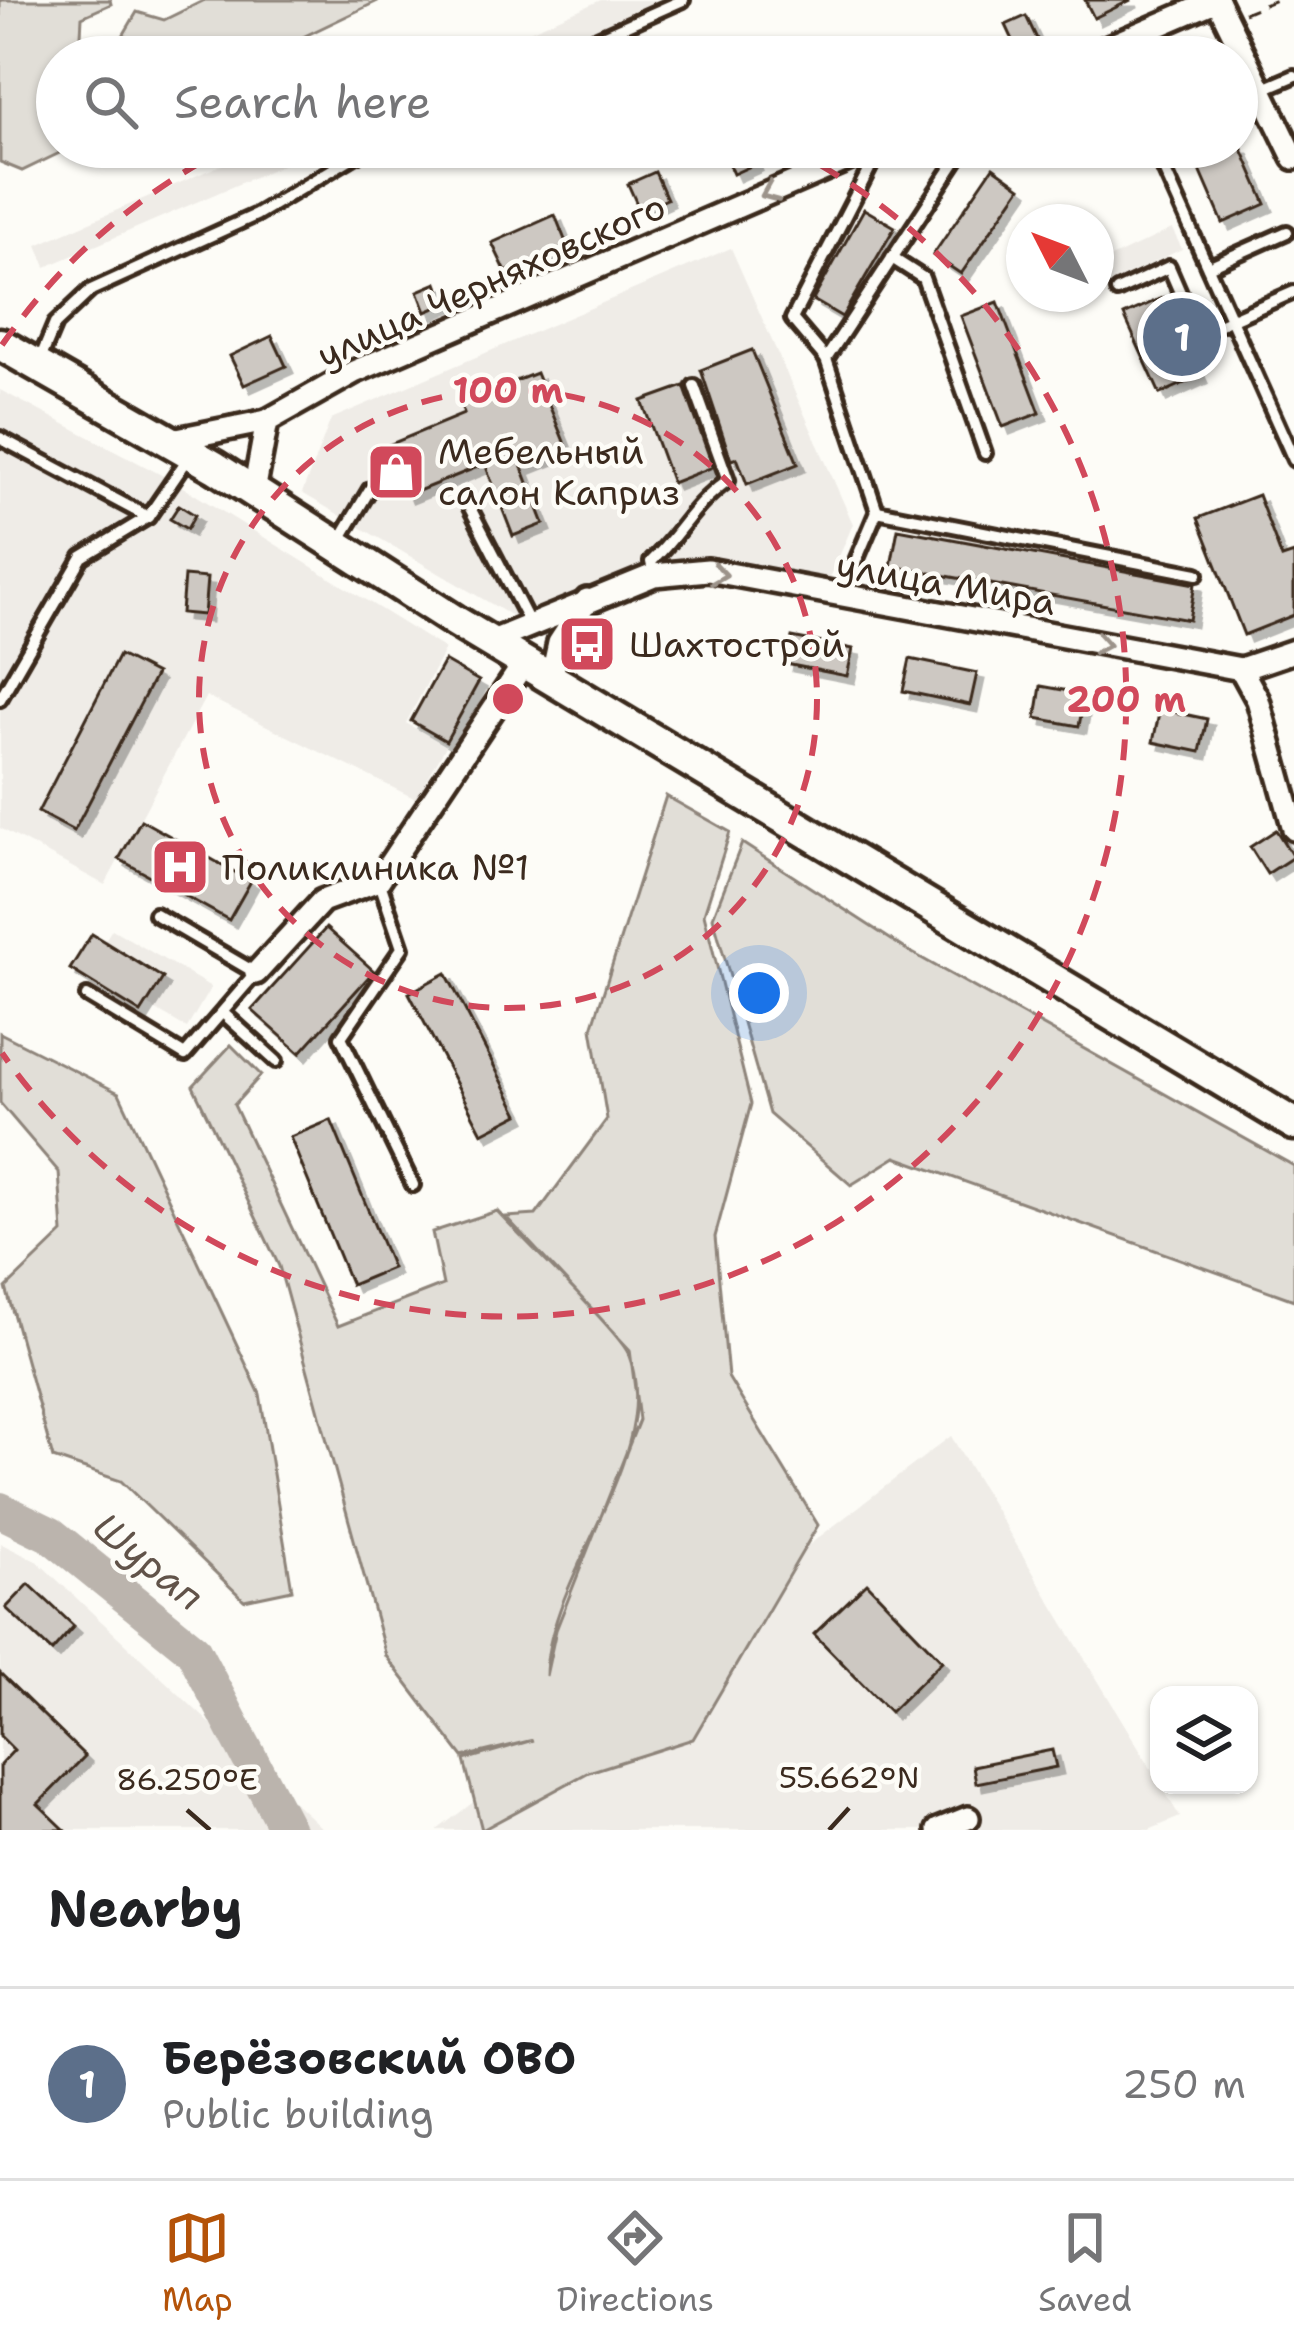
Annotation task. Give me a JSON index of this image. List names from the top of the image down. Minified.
{"streets":{"street":["улица Черняховского","улица Мира"]},"one_way":["улица Черняховского","улица Мира"],"water":["Шурап"],"places":{"shop":["Мебельный салон Каприз"],"bus stop":["Шахтострой"],"hospital":["Поликлиника №1"]},"north":"top left","page":{"search":"Search here","pins":"1","heading":"Nearby","list":[{"mark":"1","name":"Берёзовский ОВО","note":"Public building","value":"250 m"}],"nav":["Map","Directions","Saved"]},"coordinates":["55.662°N","86.250°E"],"rings":["100 m","200 m"]}
